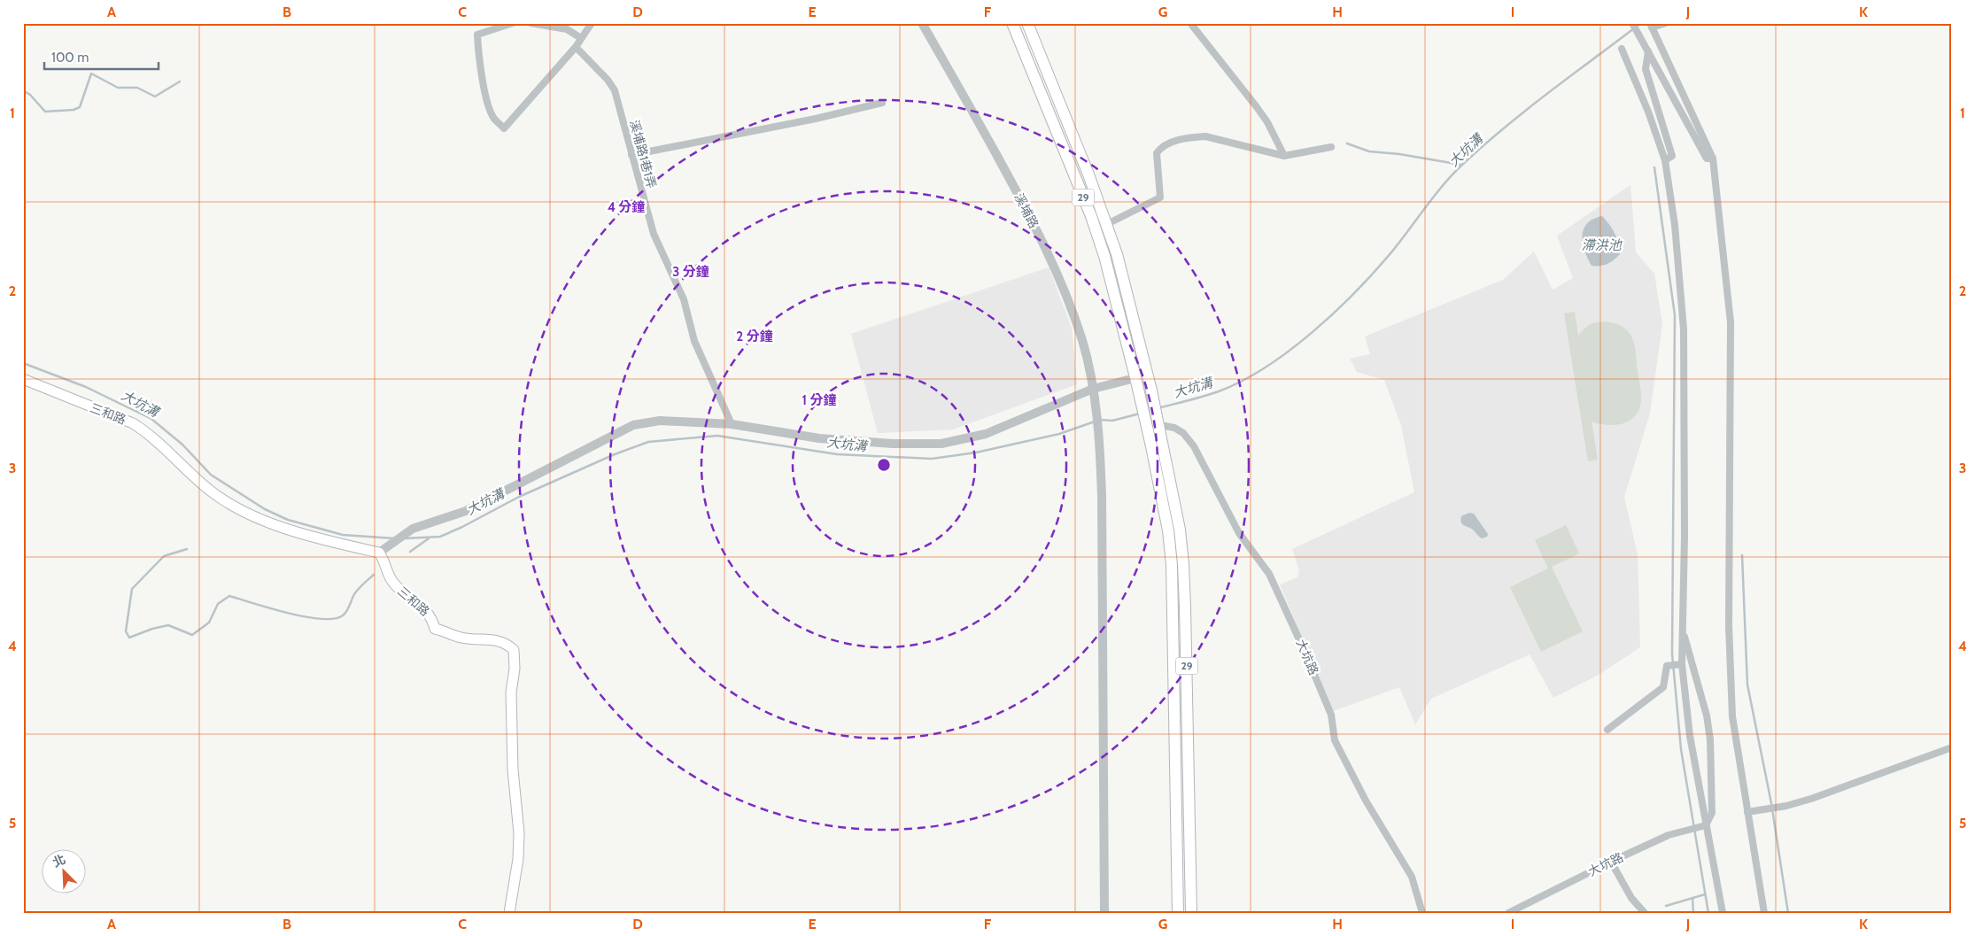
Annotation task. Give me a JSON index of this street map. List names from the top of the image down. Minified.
{"streets":{"main road":["29","三和路"],"street":["溪埔路1巷1弄","溪埔路","大坑路"]},"crossings":[["29","大坑路"]],"water":["大坑溝","滯洪池"],"scale_bar":"100 m","north":"top left","grid":{"columns":["A","B","C","D","E","F","G","H","I","J","K"],"rows":["1","2","3","4","5"]},"rings":["4 分鐘","3 分鐘","2 分鐘","1 分鐘"]}
